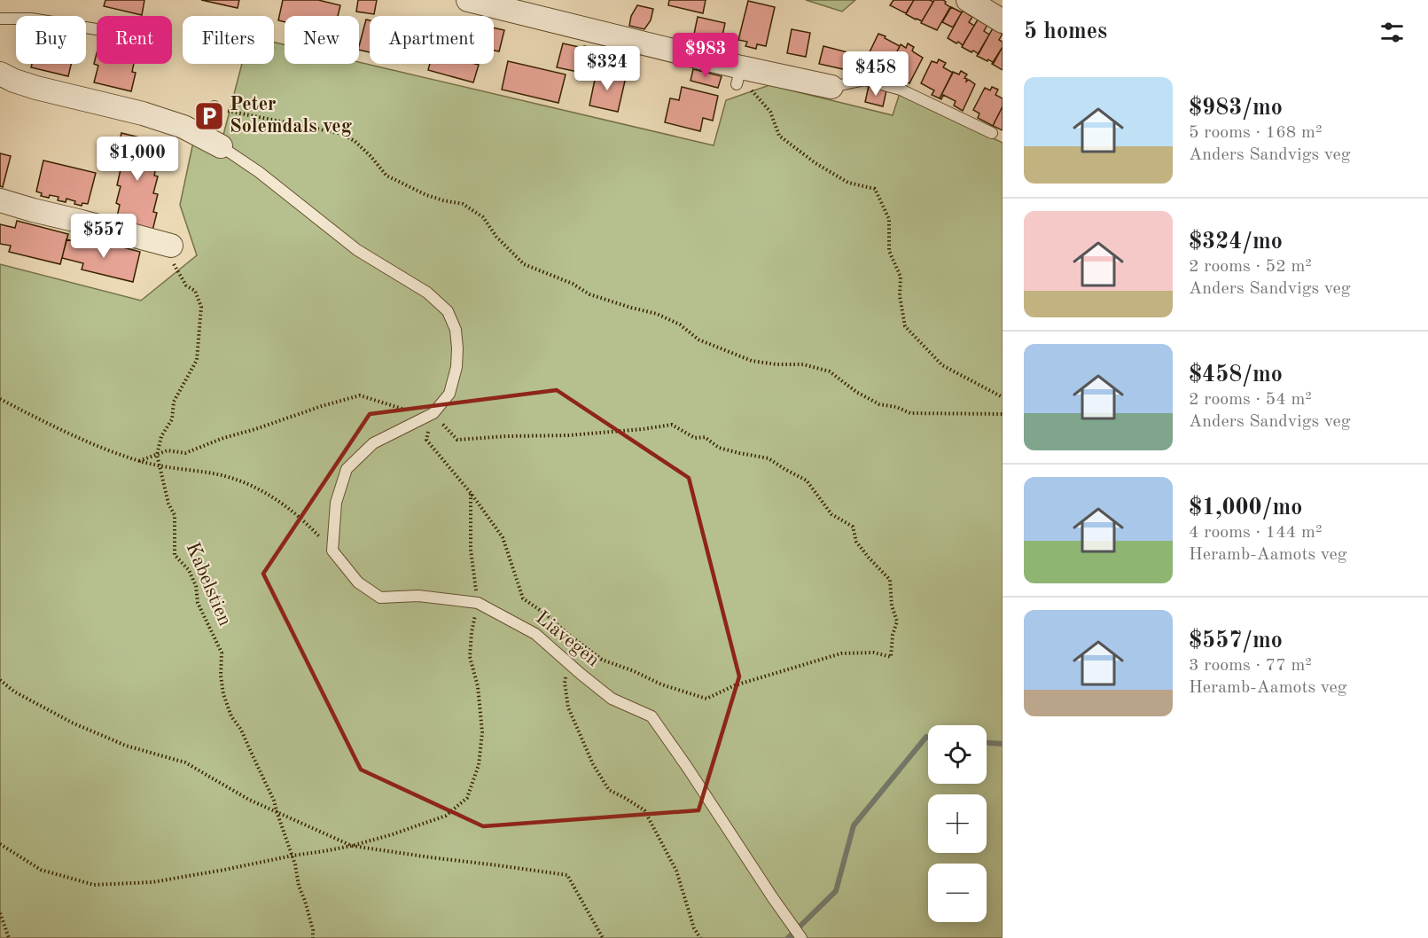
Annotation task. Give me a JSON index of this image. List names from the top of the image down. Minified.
{"streets":{"lane":["Liavegen"],"path":["Kabelstien"]},"places":{"parking":["Peter Solemdals veg"]},"page":{"heading":"5 homes","chip":["Buy","Rent","Filters","New","Apartment"],"price":["$983","$324","$458","$1,000","$557"],"list":[{"name":"$983/mo","note":"5 rooms · 168 m² · Anders Sandvigs veg"},{"name":"$324/mo","note":"2 rooms · 52 m² · Anders Sandvigs veg"},{"name":"$458/mo","note":"2 rooms · 54 m² · Anders Sandvigs veg"},{"name":"$1,000/mo","note":"4 rooms · 144 m² · Heramb-Aamots veg"},{"name":"$557/mo","note":"3 rooms · 77 m² · Heramb-Aamots veg"}],"map_buttons":["+","−"]}}
